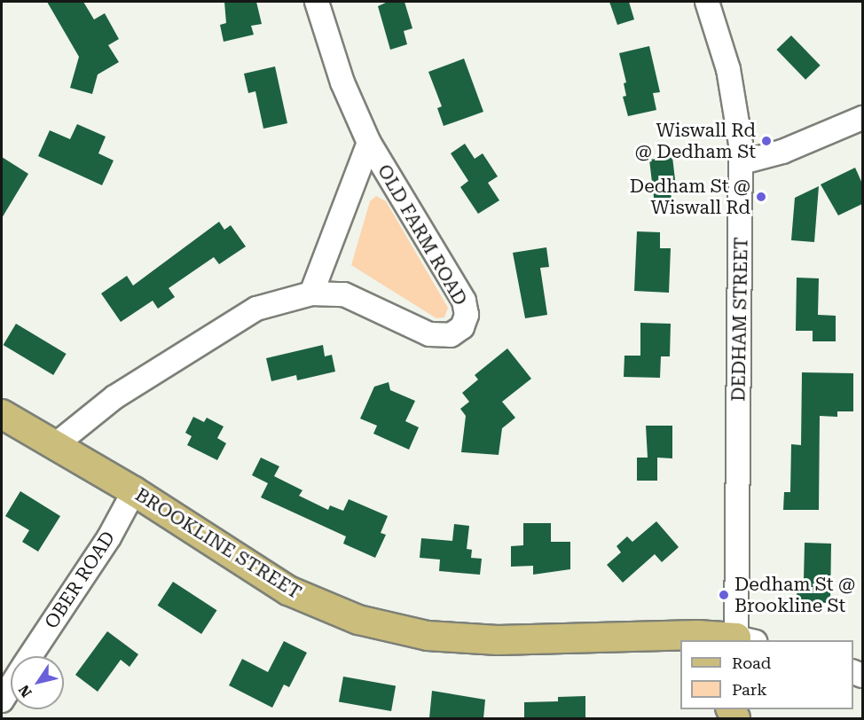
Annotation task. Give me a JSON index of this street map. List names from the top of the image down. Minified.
{"streets":{"main road":["BROOKLINE STREET"],"street":["OLD FARM ROAD","DEDHAM STREET","OBER ROAD"]},"crossings":[["OLD FARM ROAD","BROOKLINE STREET"],["DEDHAM STREET","BROOKLINE STREET"],["BROOKLINE STREET","OBER ROAD"]],"places":["Wiswall Rd @ Dedham St","Dedham St @ Wiswall Rd","Dedham St @ Brookline St"],"legend":["Road","Park"],"north":"bottom left"}
